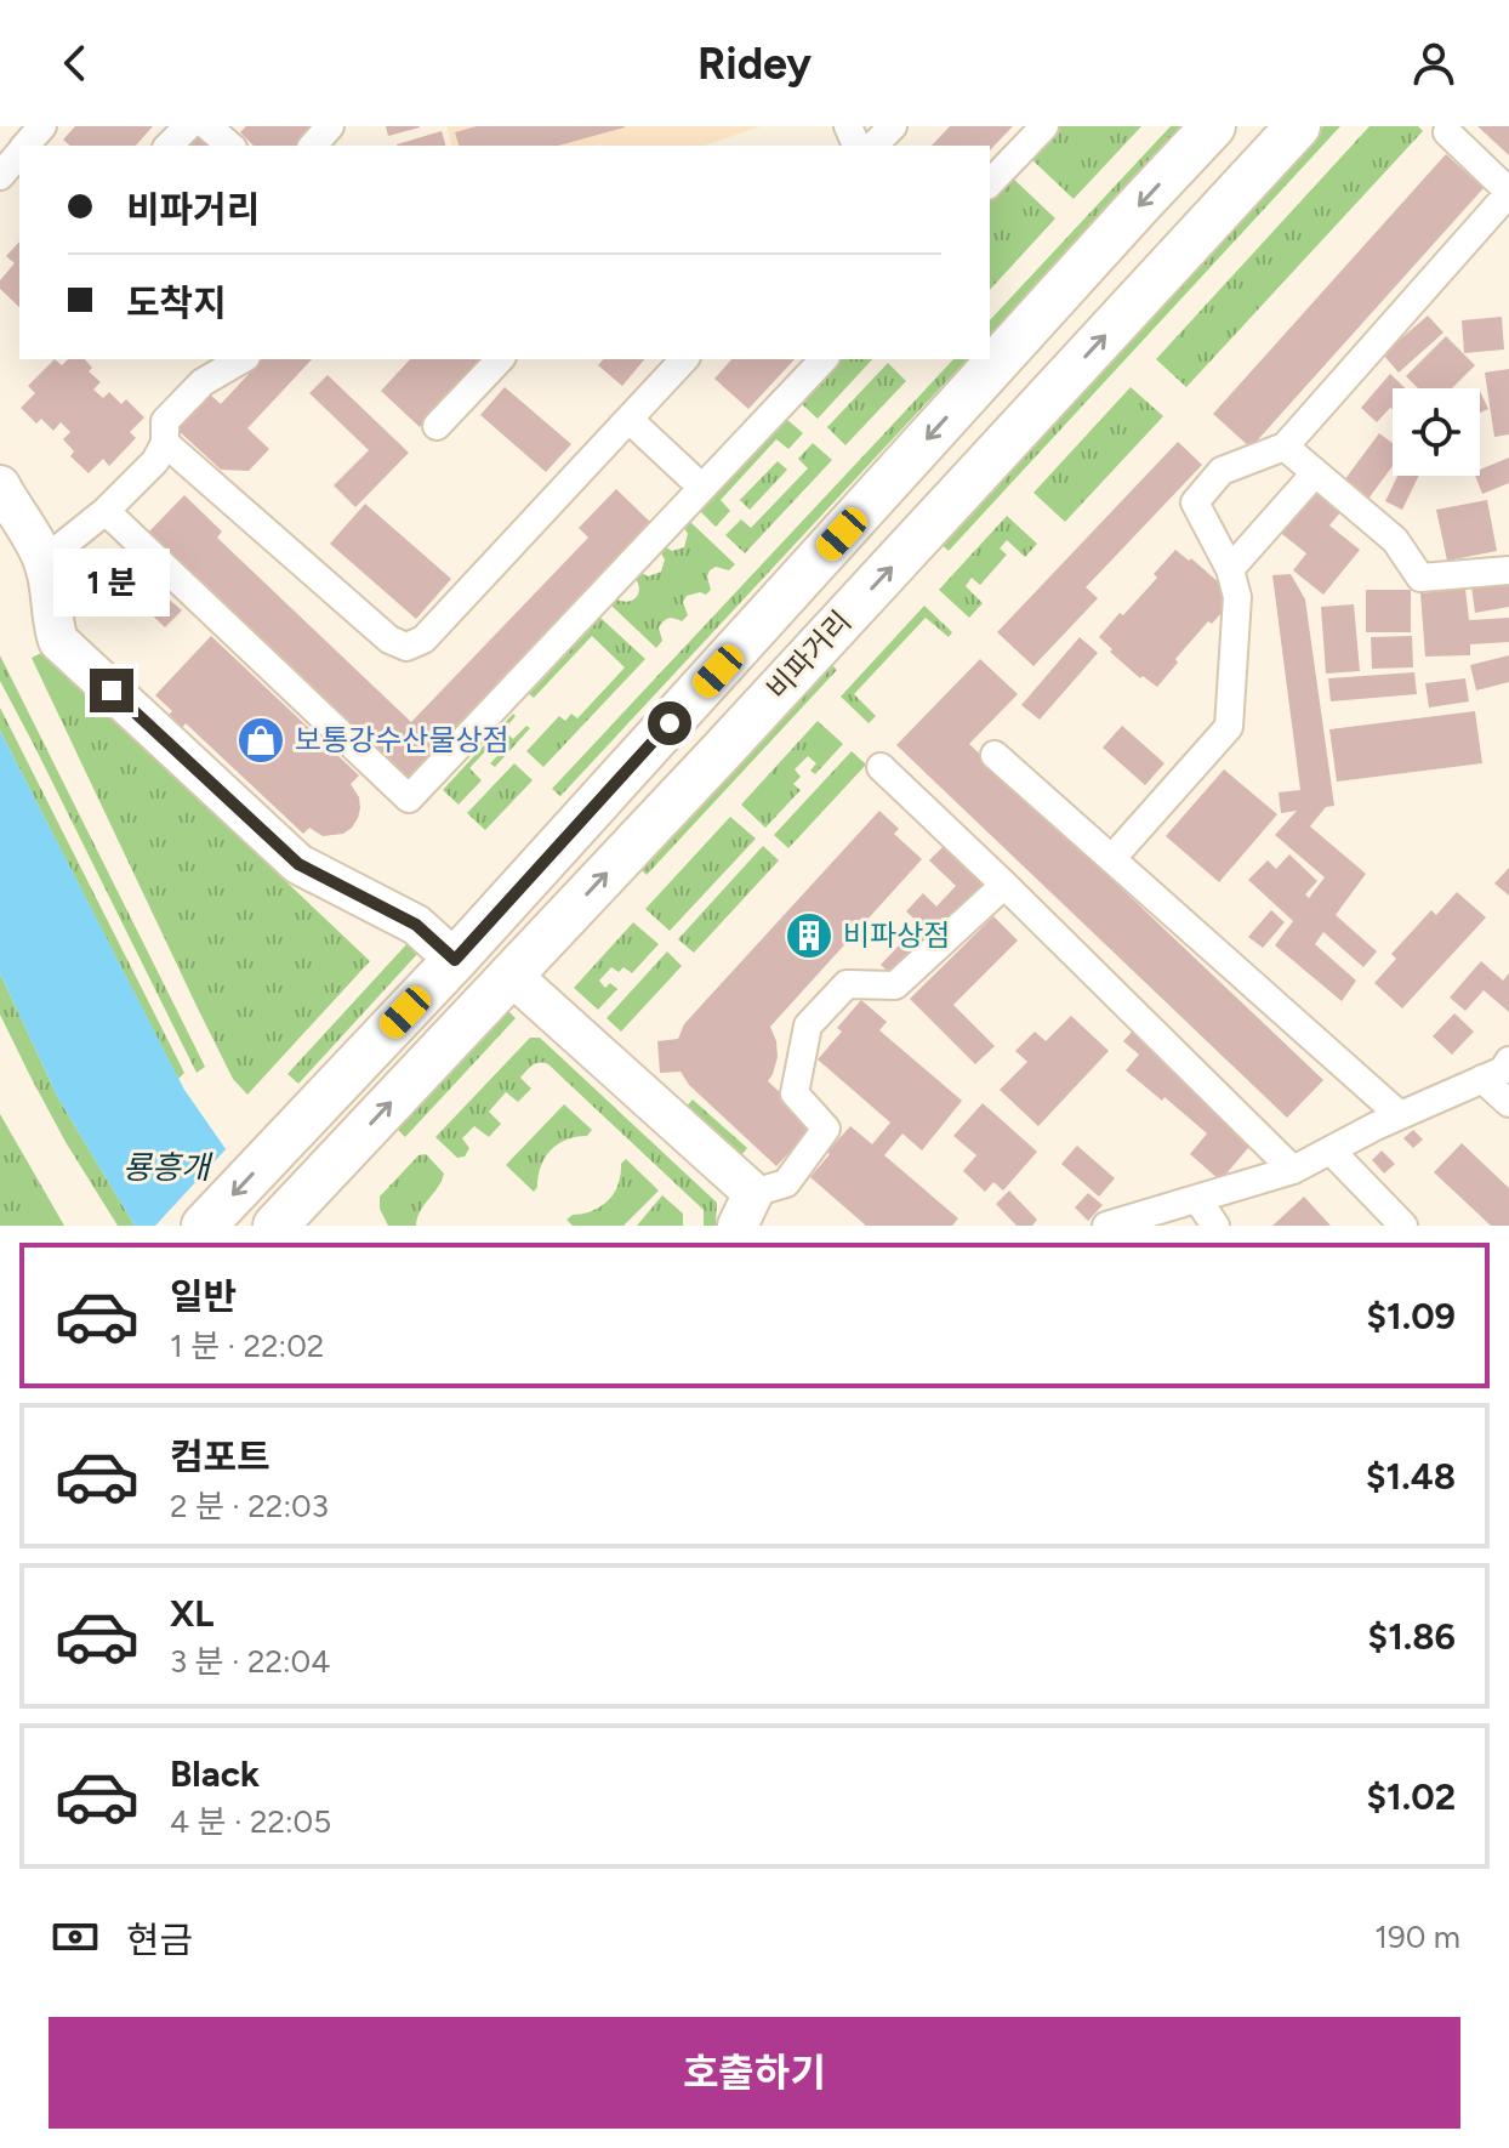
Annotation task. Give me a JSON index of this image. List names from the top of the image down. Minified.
{"streets":{"main road":["비파거리"]},"water":["룡흥개"],"places":{"shop":["보통강수산물상점"],"building":["비파상점"]},"page":{"header":"Ridey","banner":["비파거리","도착지"],"bubble":"1 분","list":[{"name":"일반","note":"1 분 · 22:02","value":"$1.09"},{"name":"컴포트","note":"2 분 · 22:03","value":"$1.48"},{"name":"XL","note":"3 분 · 22:04","value":"$1.86"},{"name":"Black","note":"4 분 · 22:05","value":"$1.02"}],"pay":["현금","190 m"],"buttons":"호출하기"}}
